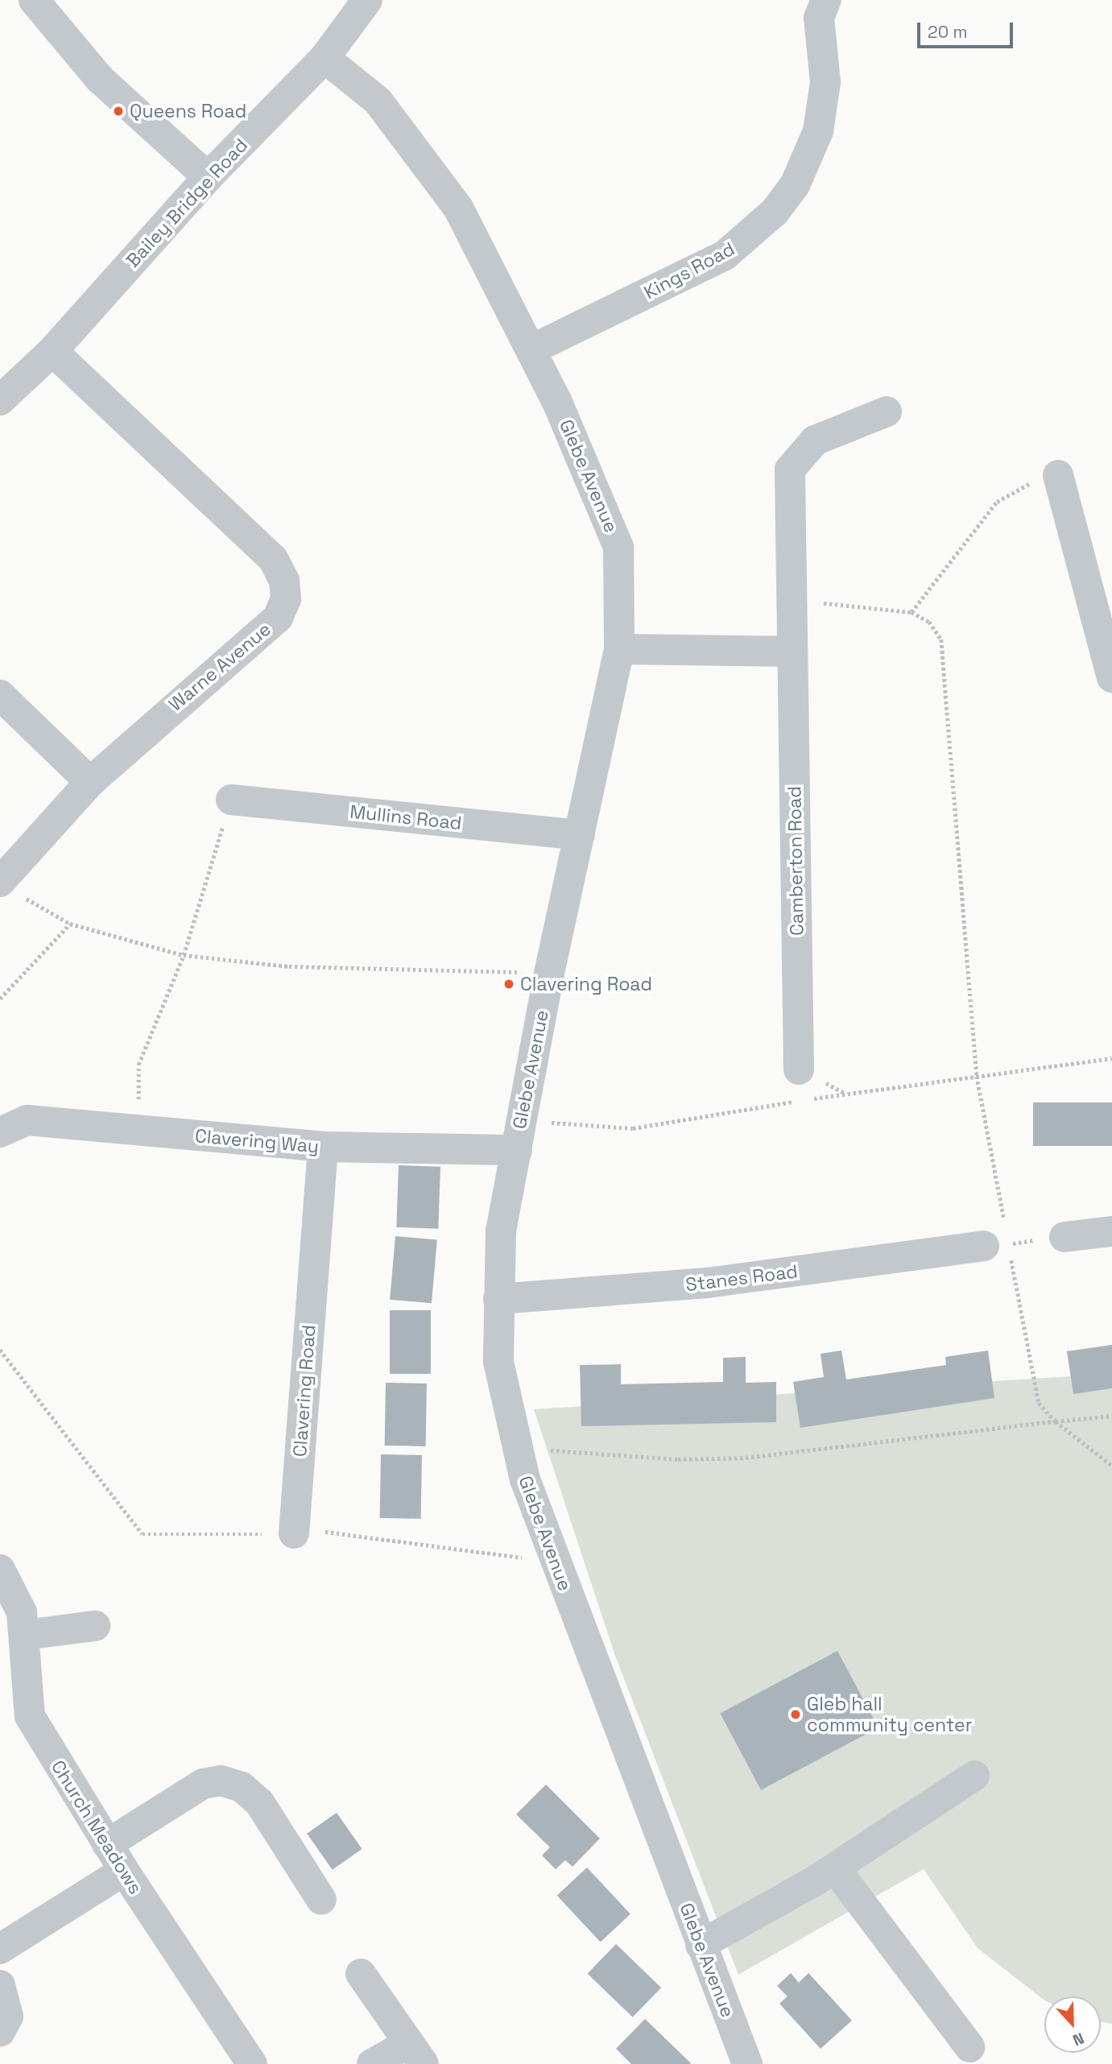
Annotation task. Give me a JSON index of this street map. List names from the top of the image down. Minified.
{"streets":{"street":["Bailey Bridge Road","Kings Road","Glebe Avenue","Warne Avenue","Mullins Road","Camberton Road","Clavering Way","Stanes Road","Clavering Road","Church Meadows"]},"crossings":[["Bailey Bridge Road","Glebe Avenue"],["Bailey Bridge Road","Warne Avenue"],["Kings Road","Glebe Avenue"],["Glebe Avenue","Mullins Road"],["Glebe Avenue","Clavering Way"],["Glebe Avenue","Stanes Road"],["Clavering Way","Clavering Road"]],"places":["Queens Road","Clavering Road","Gleb hall community center"],"scale_bar":"20 m","north":"bottom"}
